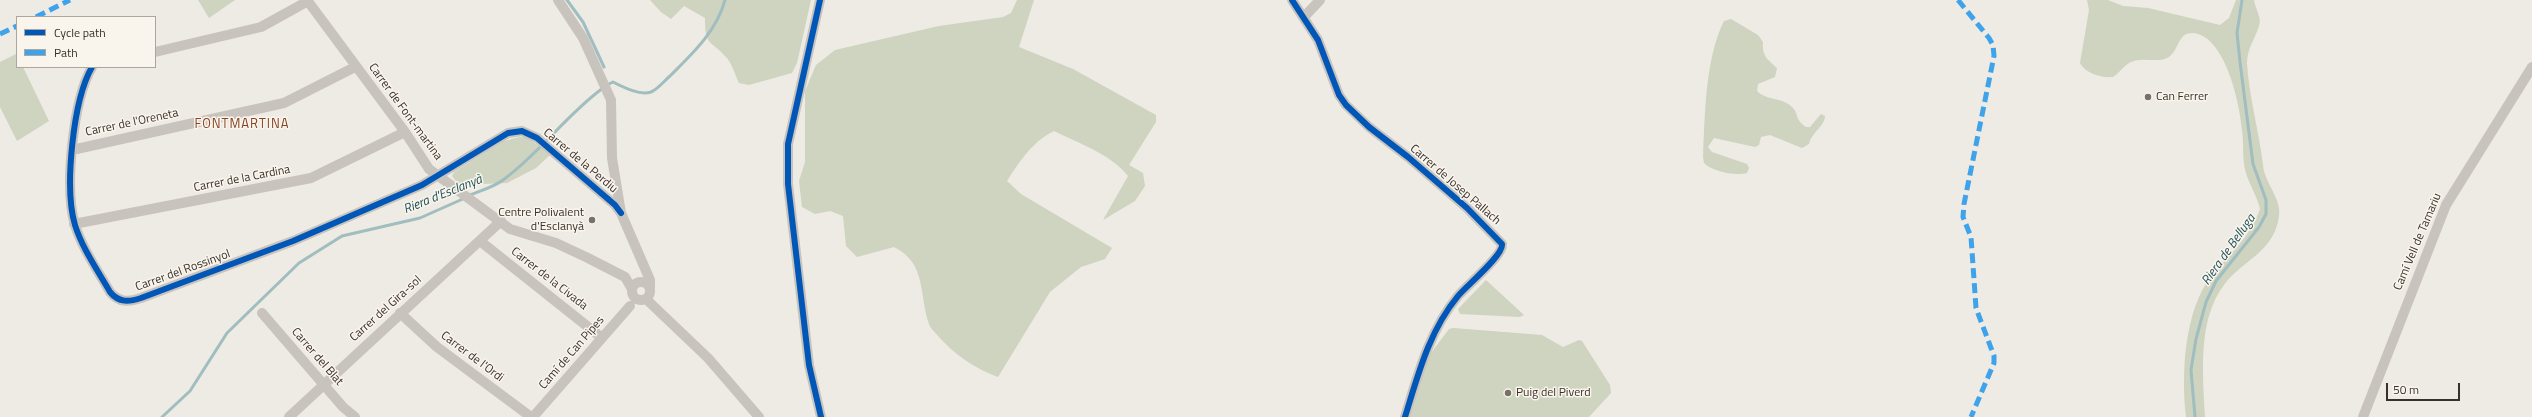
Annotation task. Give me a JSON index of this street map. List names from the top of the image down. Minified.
{"streets":{"street":["Carrer de Font-martina","Carrer de l'Oreneta","Carrer de la Perdiu","Carrer de la Cardina","Carrer de Josep Pallach","Camí Vell de Tamariu","Carrer del Rossinyol","Carrer de la Civada","Carrer del Gira-sol","Camí de Can Pipes","Carrer del Blat","Carrer de l'Ordi"]},"crossings":[["Carrer de Font-martina","Carrer de l'Oreneta"],["Carrer de Font-martina","Carrer de la Perdiu"],["Carrer de Font-martina","Carrer de la Cardina"],["Carrer de Font-martina","Carrer del Rossinyol"],["Carrer de Font-martina","Carrer del Gira-sol"],["Carrer de Font-martina","Camí de Can Pipes"],["Carrer de l'Oreneta","Carrer del Rossinyol"],["Carrer de la Perdiu","Carrer del Rossinyol"],["Carrer de la Cardina","Carrer del Rossinyol"],["Carrer de la Civada","Carrer del Gira-sol"],["Carrer de la Civada","Camí de Can Pipes"],["Carrer del Gira-sol","Carrer del Blat"],["Carrer del Gira-sol","Carrer de l'Ordi"],["Camí de Can Pipes","Carrer de l'Ordi"]],"districts":["FONTMARTINA"],"water":["Riera d'Esclanyà","Riera de Belluga"],"places":["Can Ferrer","Centre Polivalent d'Esclanyà","Puig del Piverd"],"legend":["Cycle path","Path"],"scale_bar":"50 m"}
